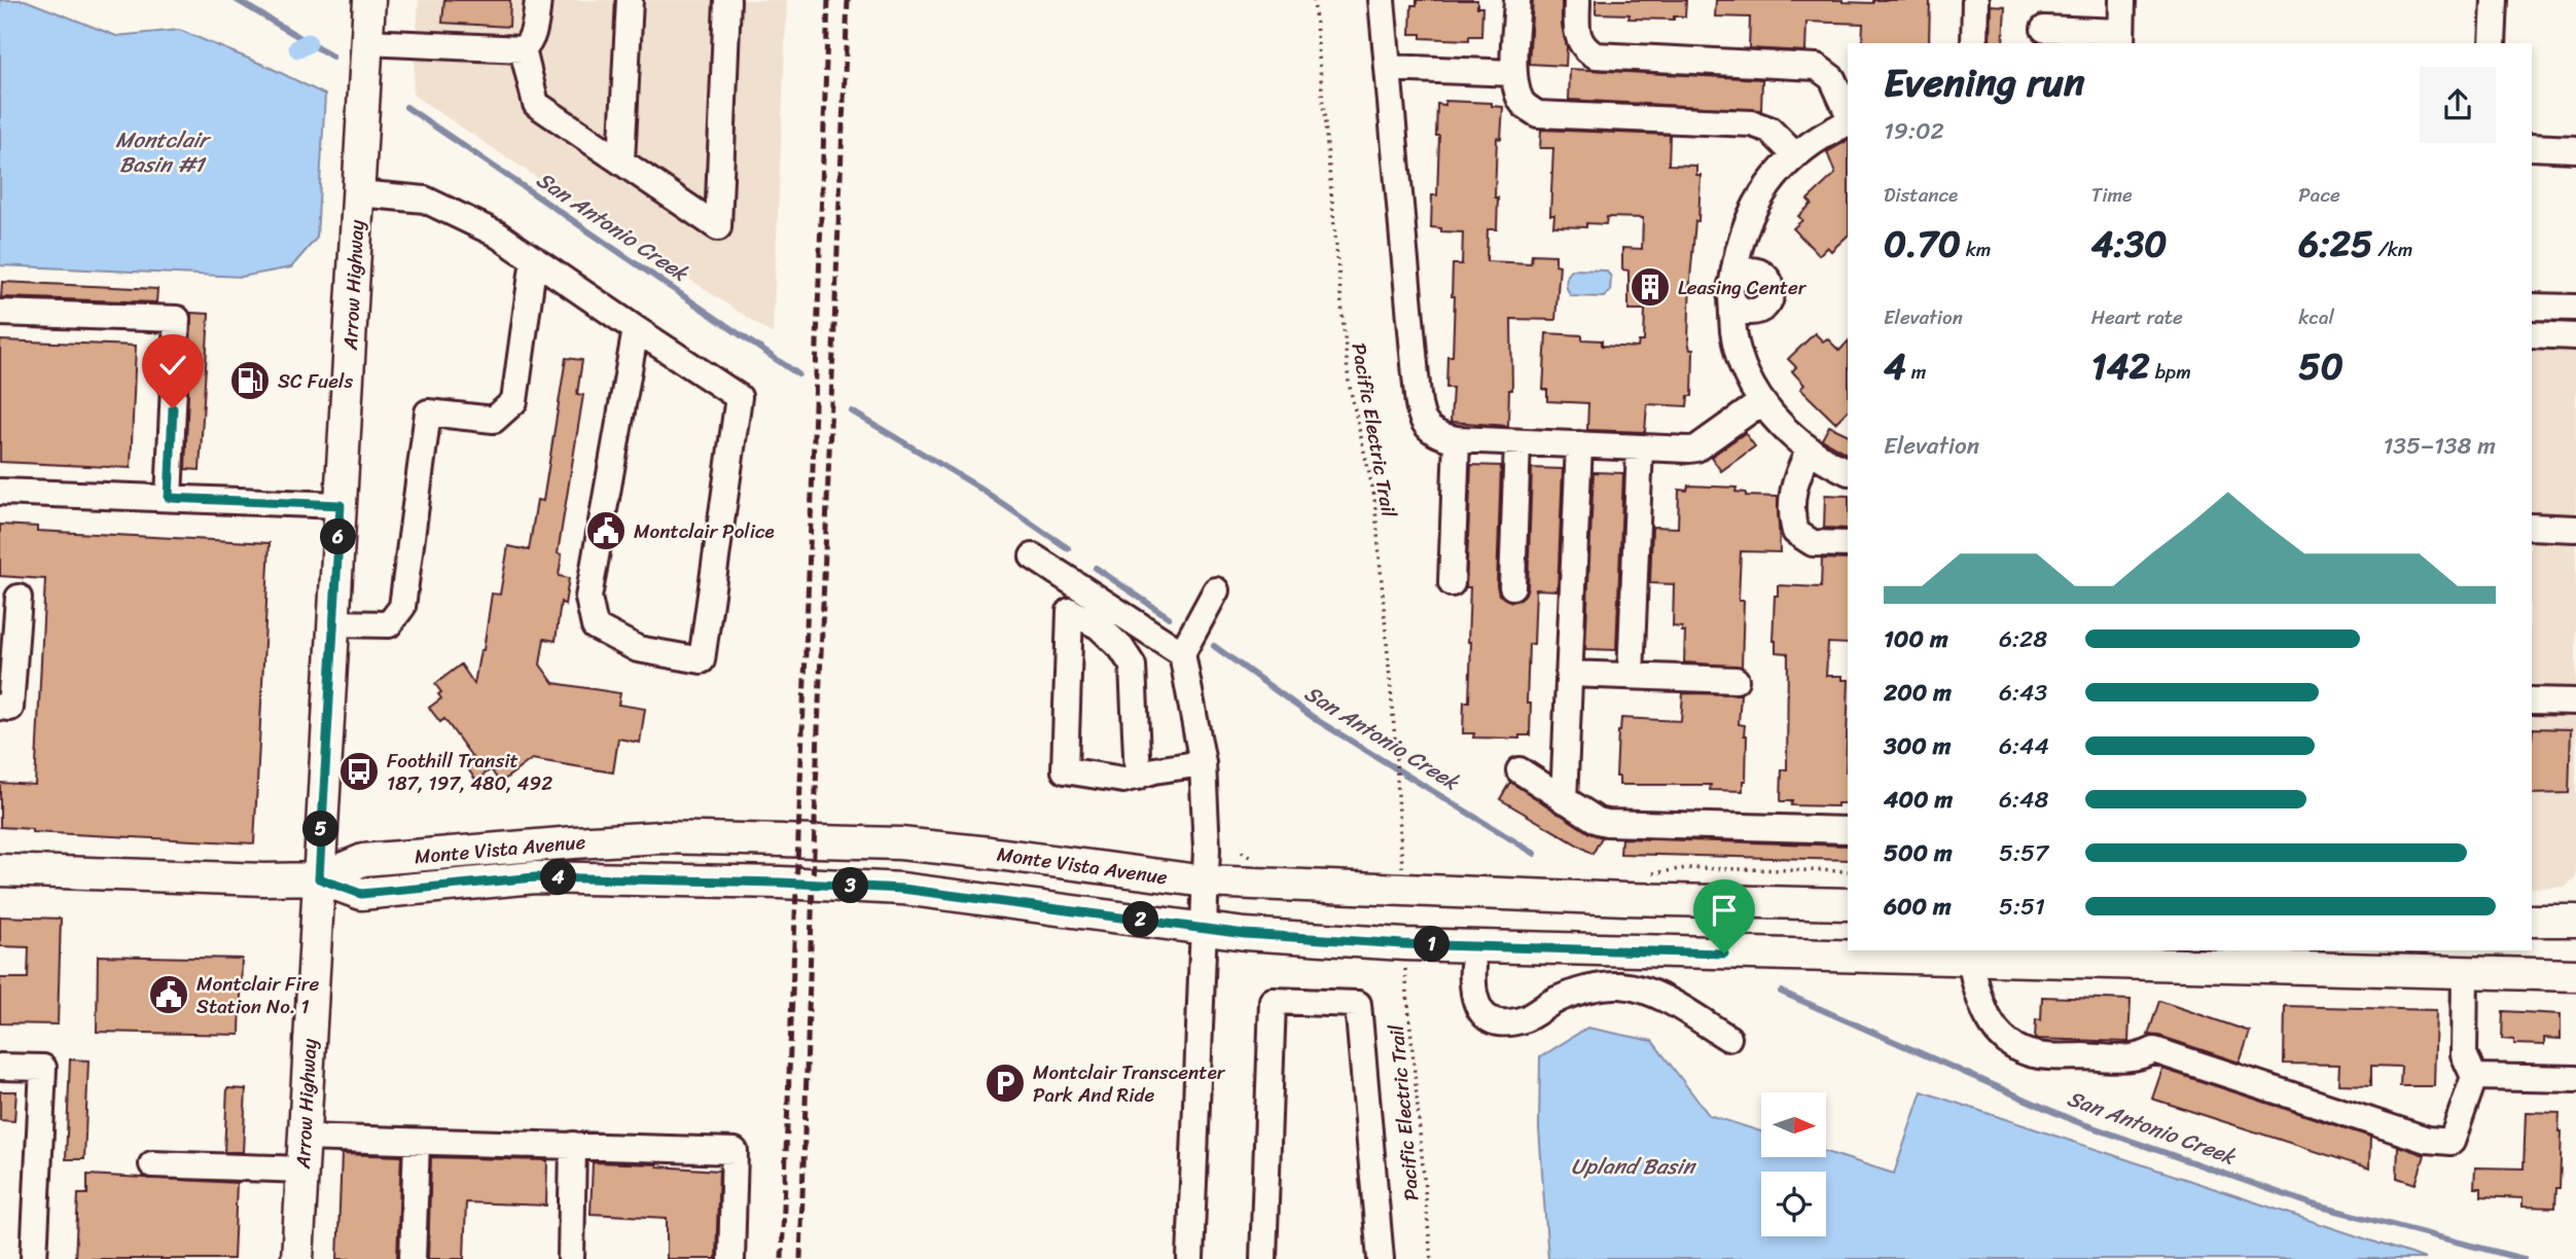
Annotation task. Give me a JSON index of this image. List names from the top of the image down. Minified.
{"streets":{"main road":["Arrow Highway","Monte Vista Avenue"],"path":["Pacific Electric Trail"]},"crossings":[["Arrow Highway","Monte Vista Avenue"]],"water":["Montclair Basin #1","San Antonio Creek","Upland Basin"],"places":{"building":["Leasing Center"],"fuel station":["SC Fuels"],"public building":["Montclair Police","Montclair Fire Station No. 1"],"bus stop":["Foothill Transit 187, 197, 480, 492"],"parking":["Montclair Transcenter Park And Ride"]},"north":"right","page":{"heading":["Evening run","19:02"],"stats":[["Distance","0.70 km"],["Time","4:30"],["Pace","6:25 /km"],["Elevation","4 m"],["Heart rate","142 bpm"],["kcal","50"]],"chart":["Elevation","135–138 m"],"pins":["6","5","4","3","2","1"],"list":[{"name":"100 m","note":"6:28"},{"name":"200 m","note":"6:43"},{"name":"300 m","note":"6:44"},{"name":"400 m","note":"6:48"},{"name":"500 m","note":"5:57"},{"name":"600 m","note":"5:51"}]}}
